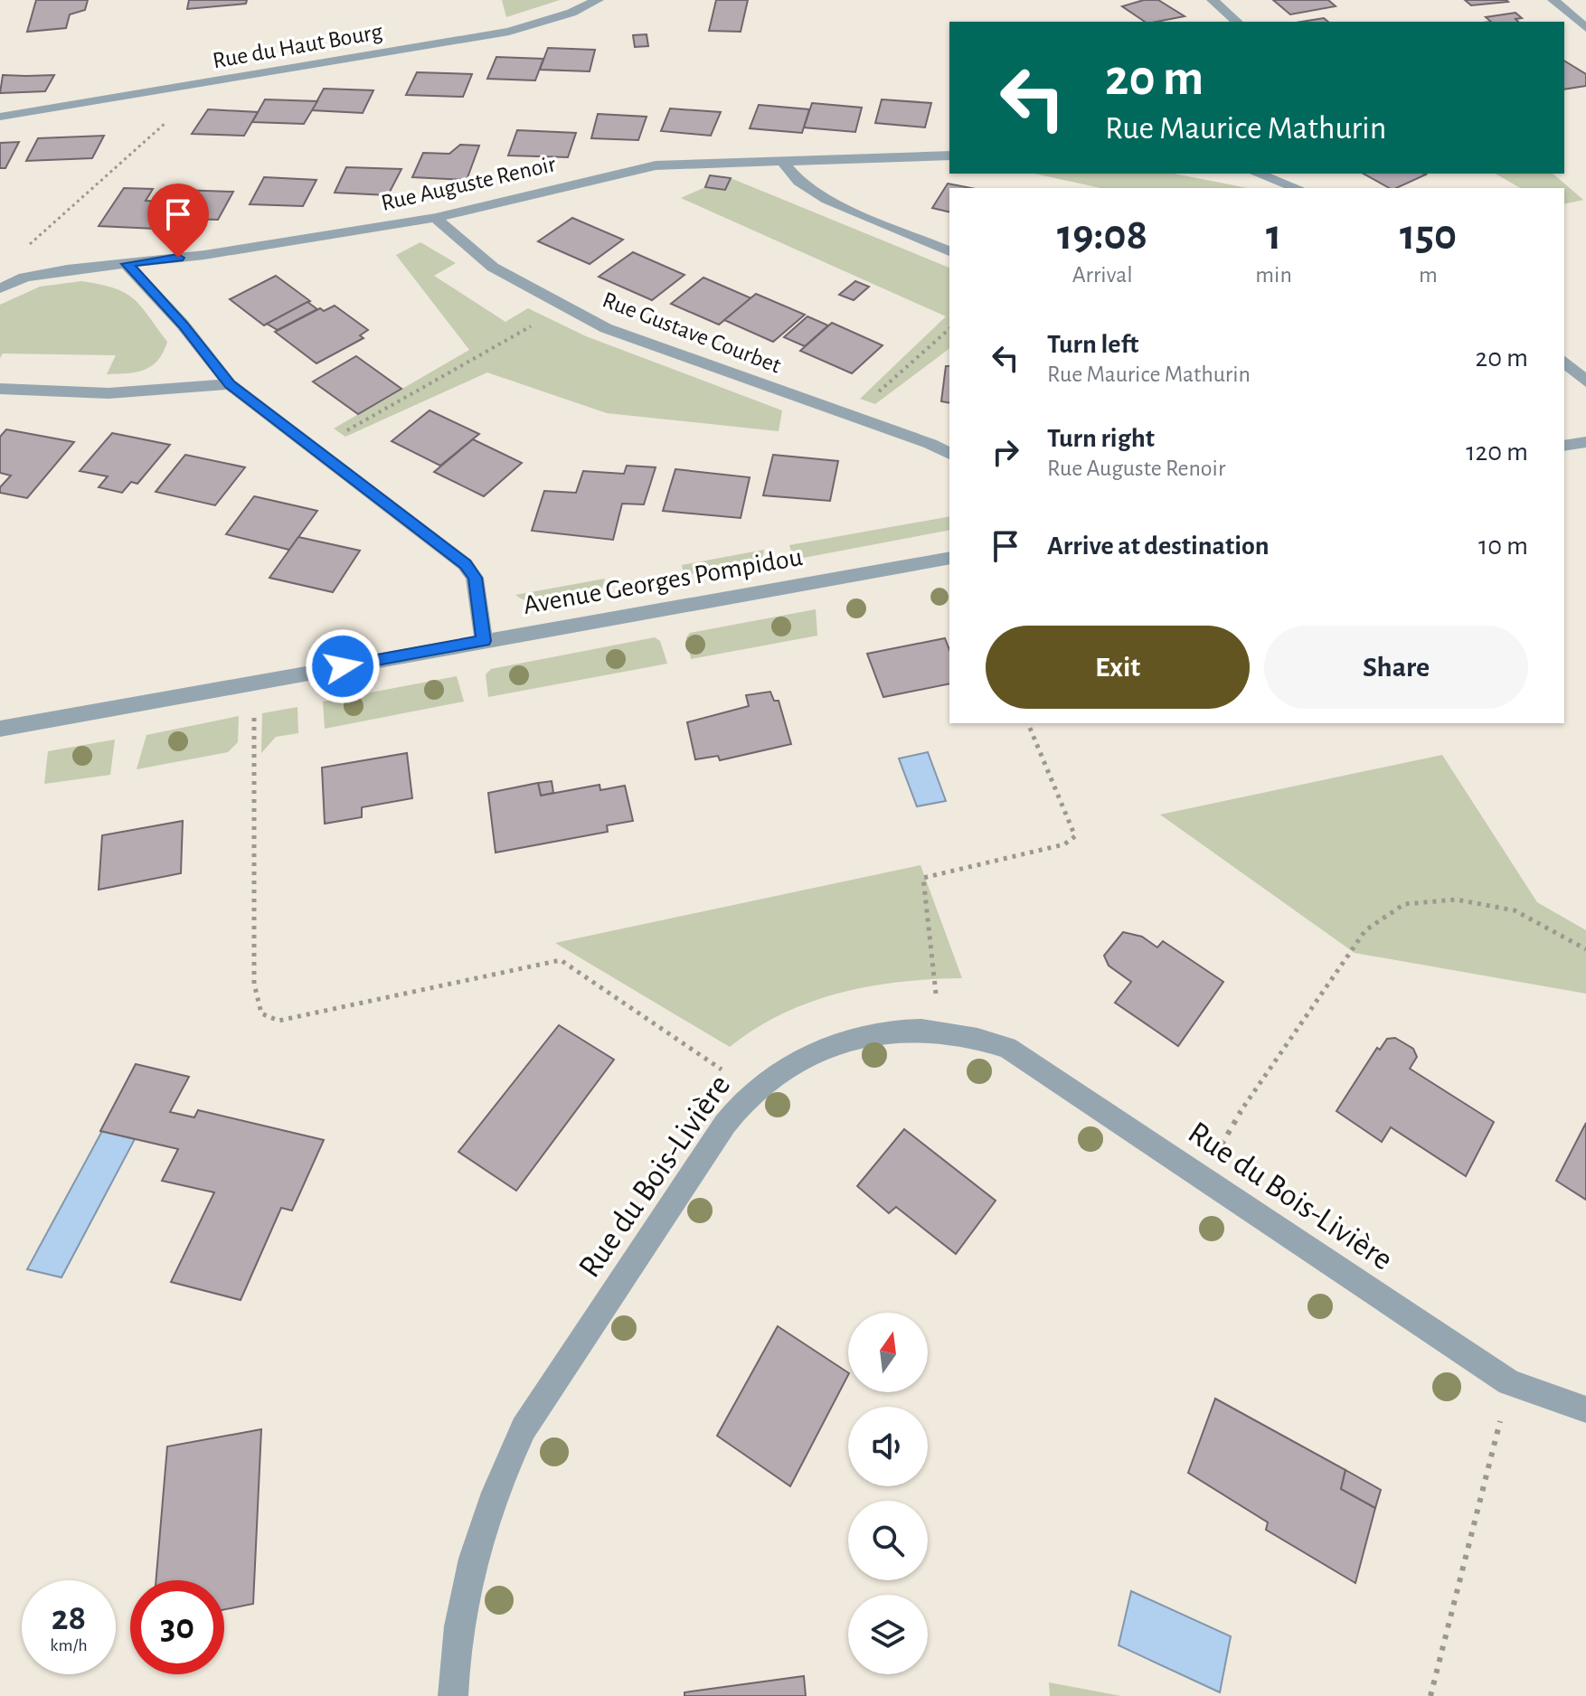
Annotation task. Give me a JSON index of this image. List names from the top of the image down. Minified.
{"streets":{"street":["Rue du Haut Bourg","Rue Auguste Renoir","Rue Gustave Courbet","Avenue Georges Pompidou","Rue du Bois-Livière"]},"crossings":[["Rue Auguste Renoir","Rue Gustave Courbet"]],"north":"top","page":{"turn":["20 m","Rue Maurice Mathurin"],"eta":["19:08","Arrival","1","min","150","m"],"list":[{"name":"Turn left","note":"Rue Maurice Mathurin","value":"20 m"},{"name":"Turn right","note":"Rue Auguste Renoir","value":"120 m"},{"name":"Arrive at destination","value":"10 m"}],"buttons":["Exit","Share"],"speed":"28 km/h","limit":"30"}}
